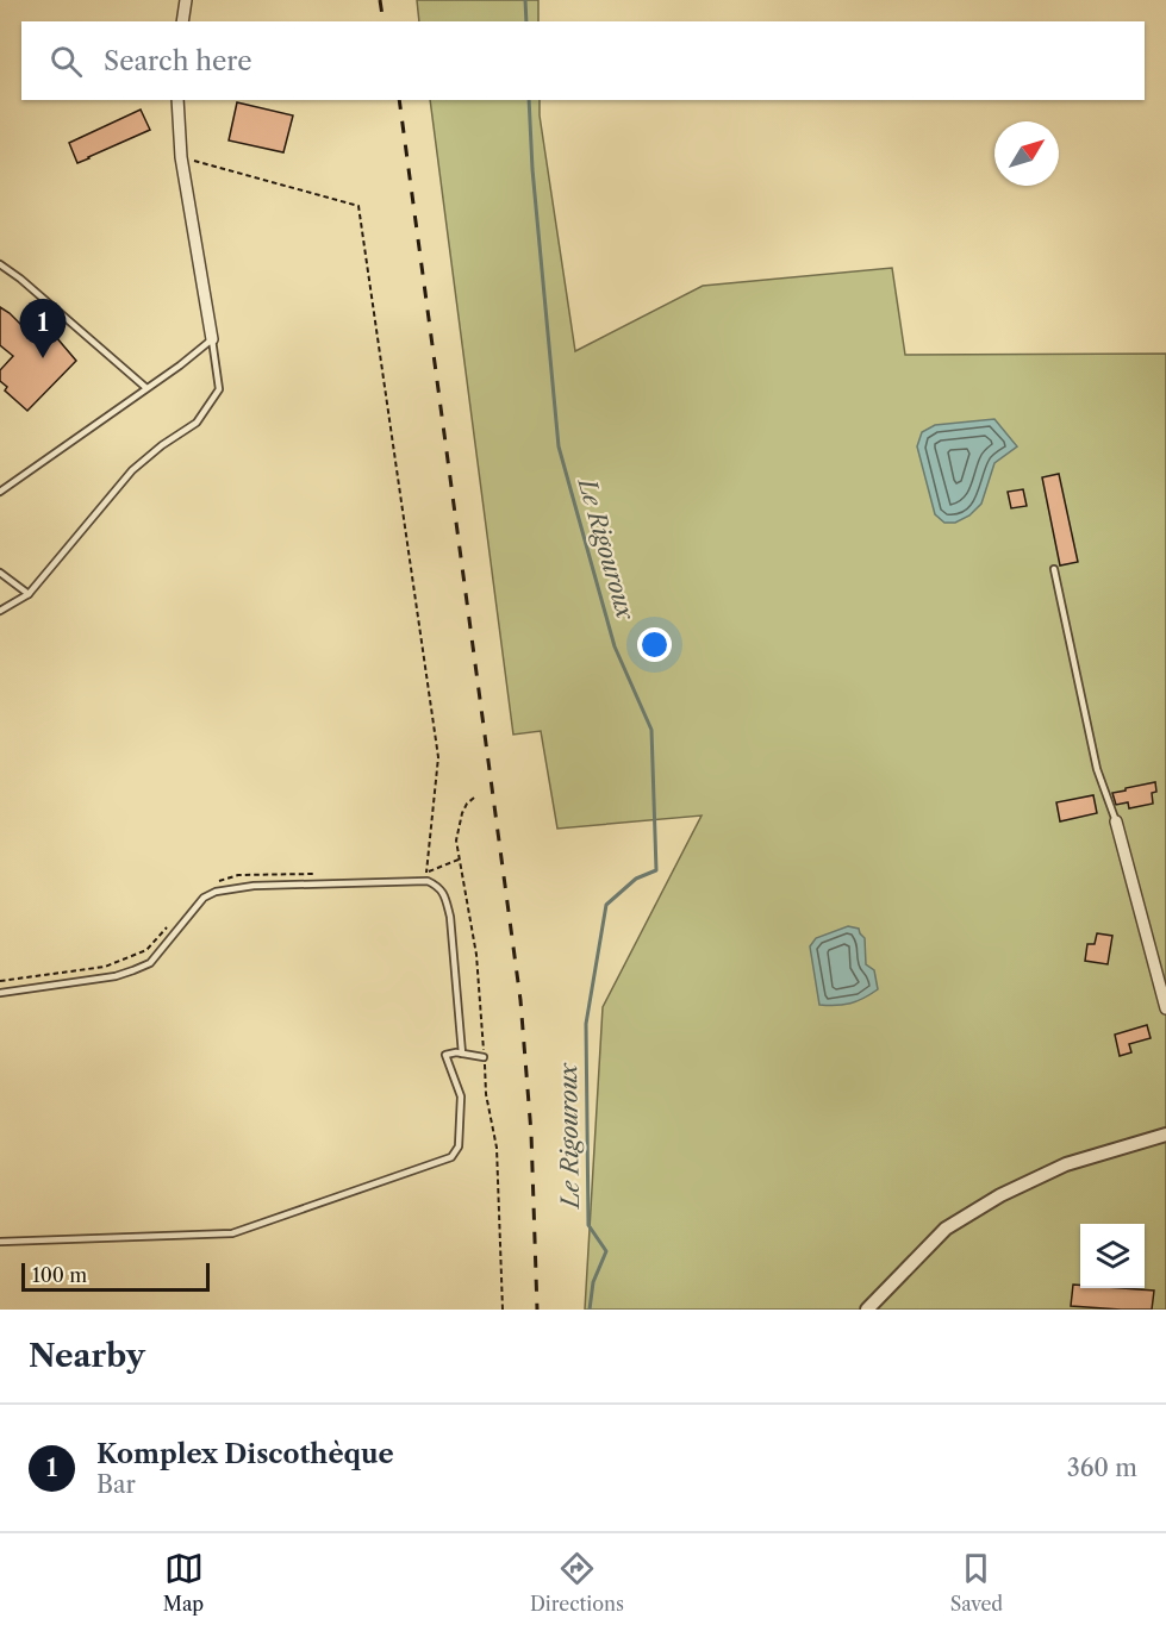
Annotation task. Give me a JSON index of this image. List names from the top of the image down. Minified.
{"water":["Le Rigouroux"],"scale_bar":"100 m","north":"top right","page":{"search":"Search here","pins":"1","scale":"100 m","heading":"Nearby","list":[{"mark":"1","name":"Komplex Discothèque","note":"Bar","value":"360 m"}],"nav":["Map","Directions","Saved"]}}
